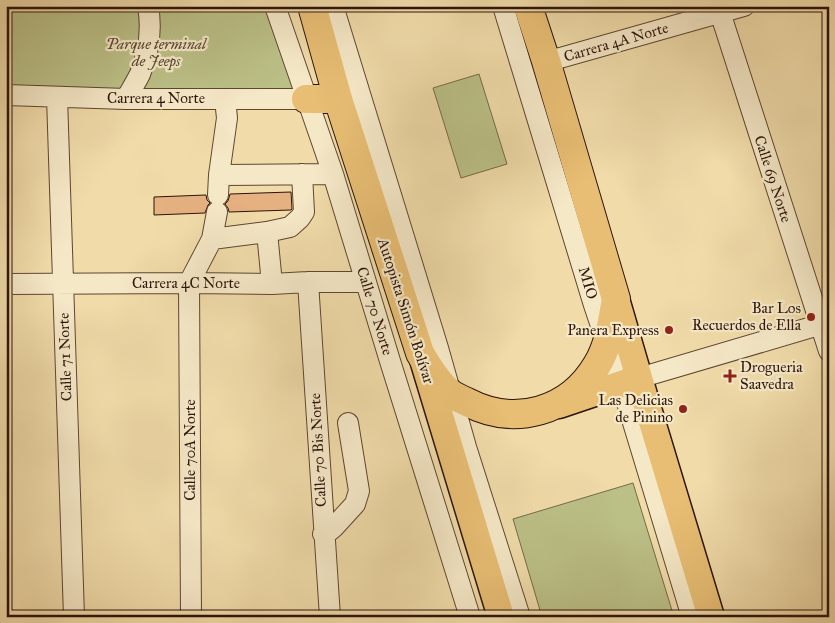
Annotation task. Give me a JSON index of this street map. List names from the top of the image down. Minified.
{"streets":{"highway":["Autopista Simón Bolívar"],"street":["Carrera 4A Norte","Carrera 4 Norte","Calle 69 Norte","Carrera 4C Norte","MIO","Calle 70 Norte","Calle 71 Norte","Calle 70A Norte","Calle 70 Bis Norte"]},"crossings":[["Carrera 4A Norte","Calle 69 Norte"],["Carrera 4 Norte","Calle 70 Norte"],["Carrera 4 Norte","Calle 71 Norte"],["Carrera 4C Norte","Calle 70 Norte"],["Carrera 4C Norte","Calle 71 Norte"],["Carrera 4C Norte","Calle 70A Norte"],["Carrera 4C Norte","Calle 70 Bis Norte"]],"parks":["Parque terminal de Jeeps"],"places":{"other":["Bar Los Recuerdos de Ella","Panera Express","Las Delicias de Pinino"],"health":["Drogueria Saavedra"]}}
